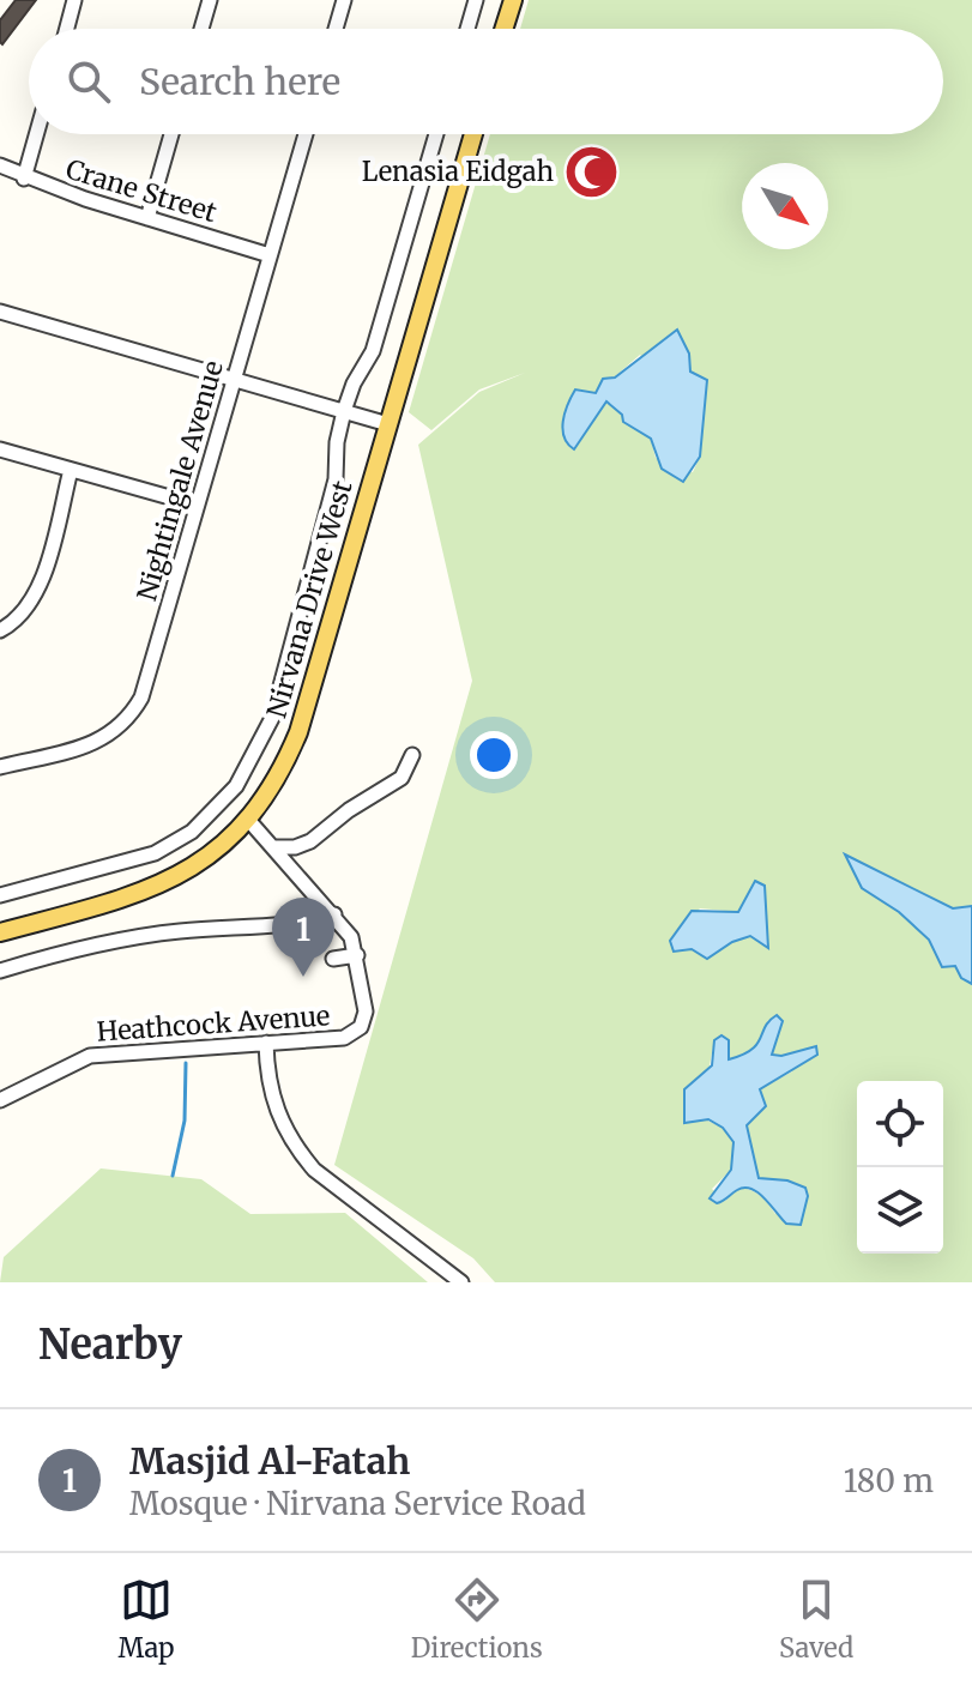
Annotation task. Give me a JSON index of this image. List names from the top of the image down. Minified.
{"streets":{"main road":["Nirvana Drive West"],"street":["Crane Street","Nightingale Avenue","Heathcock Avenue"]},"crossings":[["Crane Street","Nightingale Avenue"],["Nirvana Drive West","Heathcock Avenue"]],"places":{"mosque":["Lenasia Eidgah"]},"north":"bottom right","page":{"search":"Search here","pins":"1","heading":"Nearby","list":[{"mark":"1","name":"Masjid Al-Fatah","note":"Mosque · Nirvana Service Road","value":"180 m"}],"nav":["Map","Directions","Saved"]}}
